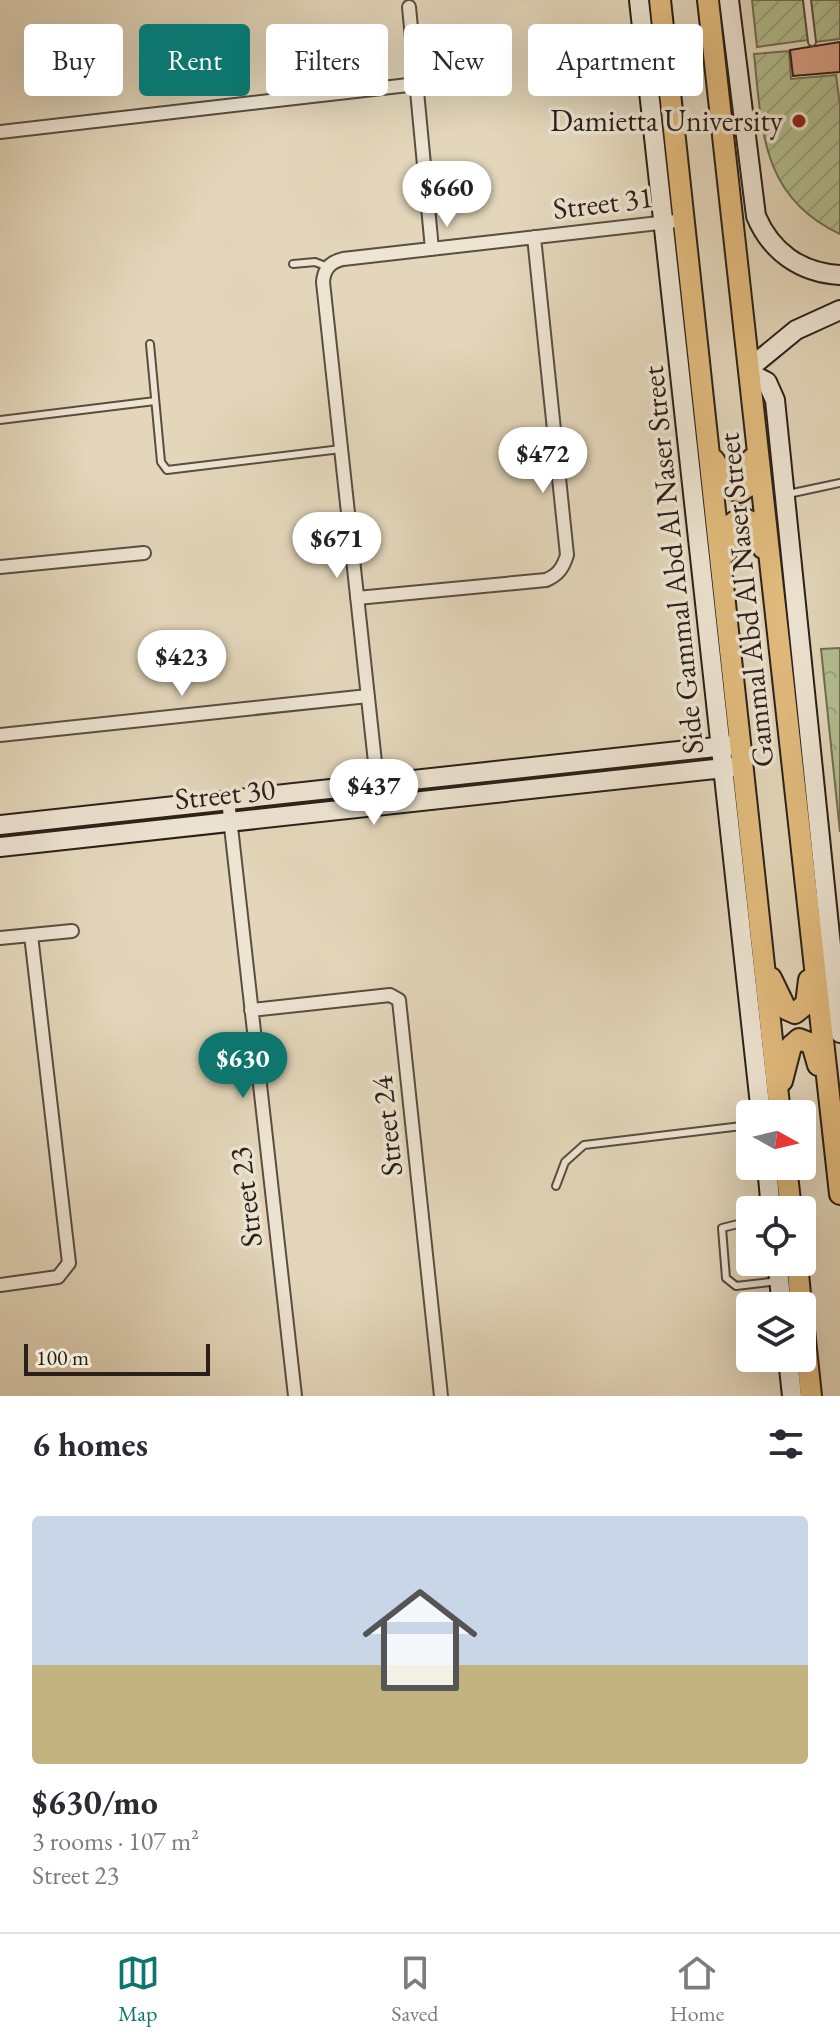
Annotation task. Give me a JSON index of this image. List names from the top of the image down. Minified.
{"streets":{"main road":["Side Gammal Abd Al Naser Street","Gammal Abd Al Naser Street","Street 30"],"street":["Street 31","Street 24","Street 23"]},"crossings":[["Street 31","Side Gammal Abd Al Naser Street"],["Street 31","Gammal Abd Al Naser Street"],["Side Gammal Abd Al Naser Street","Gammal Abd Al Naser Street"],["Side Gammal Abd Al Naser Street","Street 30"],["Gammal Abd Al Naser Street","Street 30"],["Street 30","Street 23"],["Street 24","Street 23"]],"places":["Damietta University"],"scale_bar":"100 m","north":"right","page":{"chip":["Buy","Rent","Filters","New","Apartment"],"price":["$660","$472","$671","$423","$437","$630"],"scale":"100 m","heading":"6 homes","list":[{"name":"$630/mo","note":"3 rooms · 107 m² · Street 23"}],"tabs":["Map","Saved","Home"]}}
